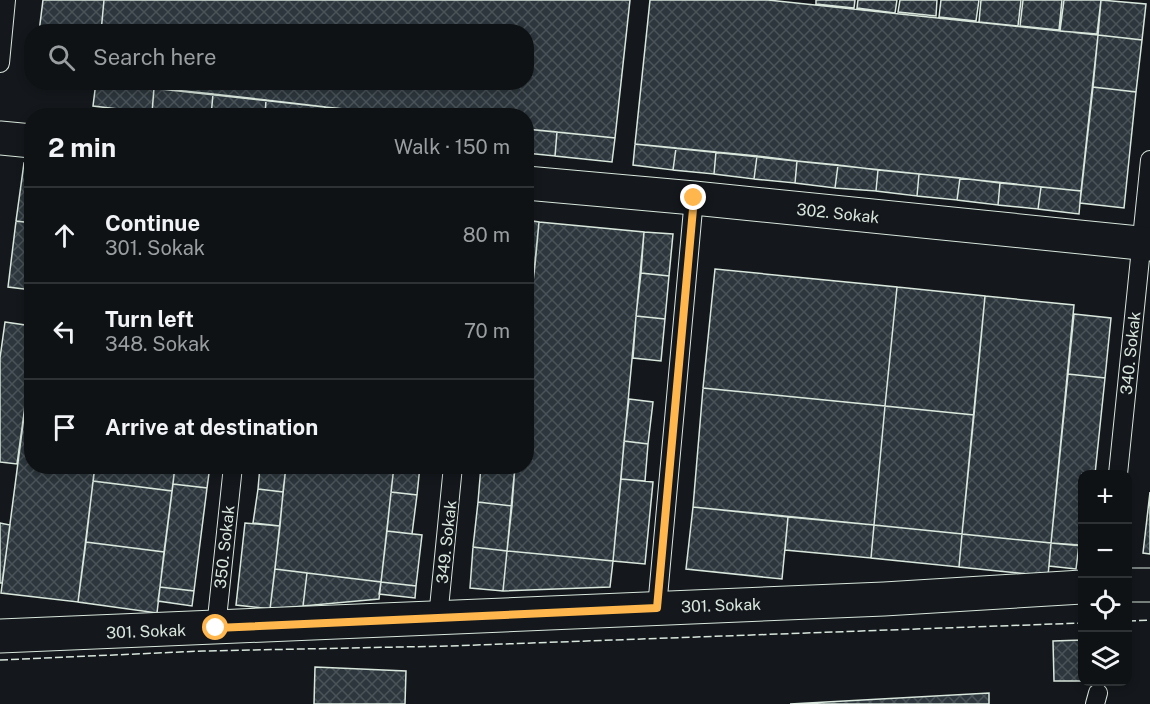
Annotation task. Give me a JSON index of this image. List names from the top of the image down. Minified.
{"streets":{"street":["302. Sokak","301. Sokak"],"lane":["340. Sokak","349. Sokak","350. Sokak"]},"crossings":[["302. Sokak","340. Sokak"],["349. Sokak","301. Sokak"],["350. Sokak","301. Sokak"]],"page":{"search":"Search here","heading":["2 min","Walk · 150 m"],"list":[["Continue","301. Sokak","80 m"],["Turn left","348. Sokak","70 m"],"Arrive at destination"],"map_buttons":["+","−"]}}
